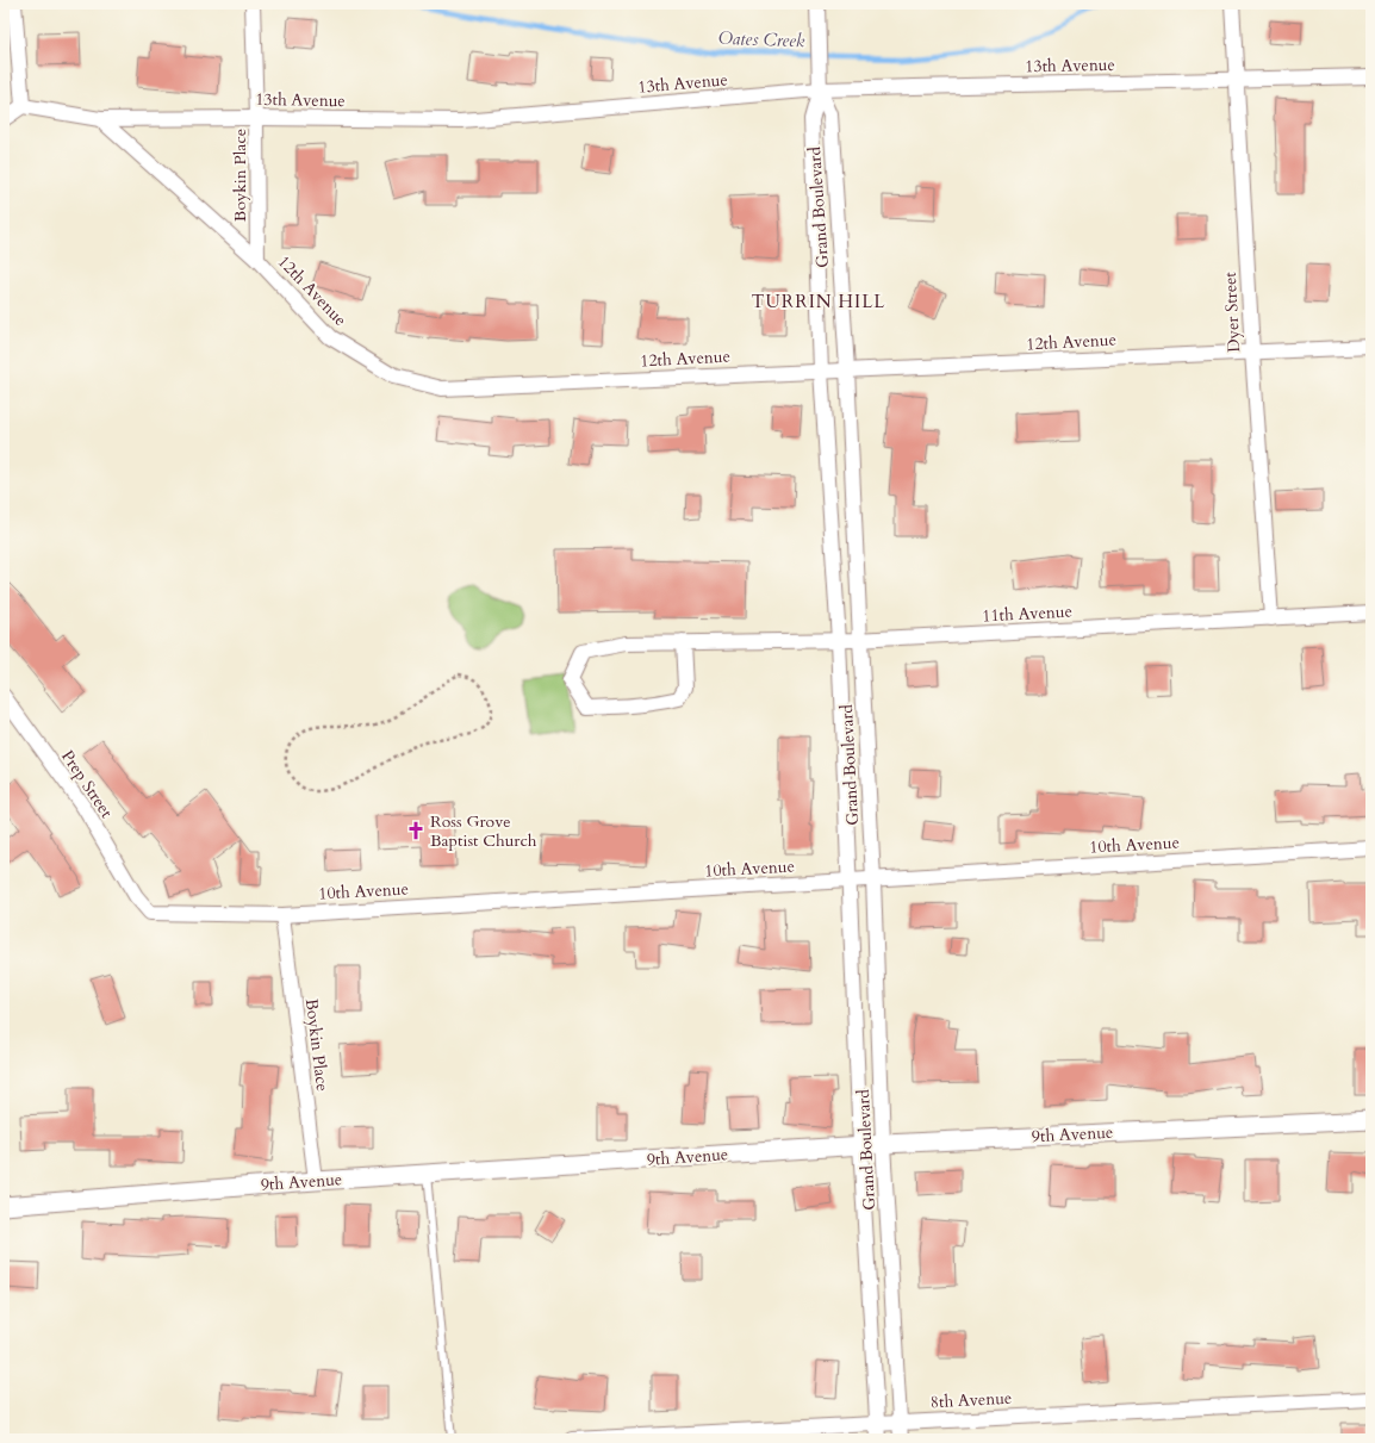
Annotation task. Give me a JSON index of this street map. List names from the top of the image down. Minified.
{"streets":{"street":["13th Avenue","Boykin Place","Grand Boulevard","12th Avenue","Dyer Street","11th Avenue","Prep Street","10th Avenue","9th Avenue","8th Avenue"]},"crossings":[["13th Avenue","Boykin Place"],["13th Avenue","Grand Boulevard"],["13th Avenue","12th Avenue"],["13th Avenue","Dyer Street"],["Boykin Place","12th Avenue"],["Boykin Place","10th Avenue"],["Boykin Place","9th Avenue"],["Grand Boulevard","12th Avenue"],["Grand Boulevard","11th Avenue"],["Grand Boulevard","10th Avenue"],["Grand Boulevard","9th Avenue"],["Grand Boulevard","8th Avenue"],["12th Avenue","Dyer Street"],["Dyer Street","11th Avenue"],["Prep Street","10th Avenue"]],"districts":["TURRIN HILL"],"water":["Oates Creek"],"places":{"church":["Ross Grove Baptist Church"]}}
